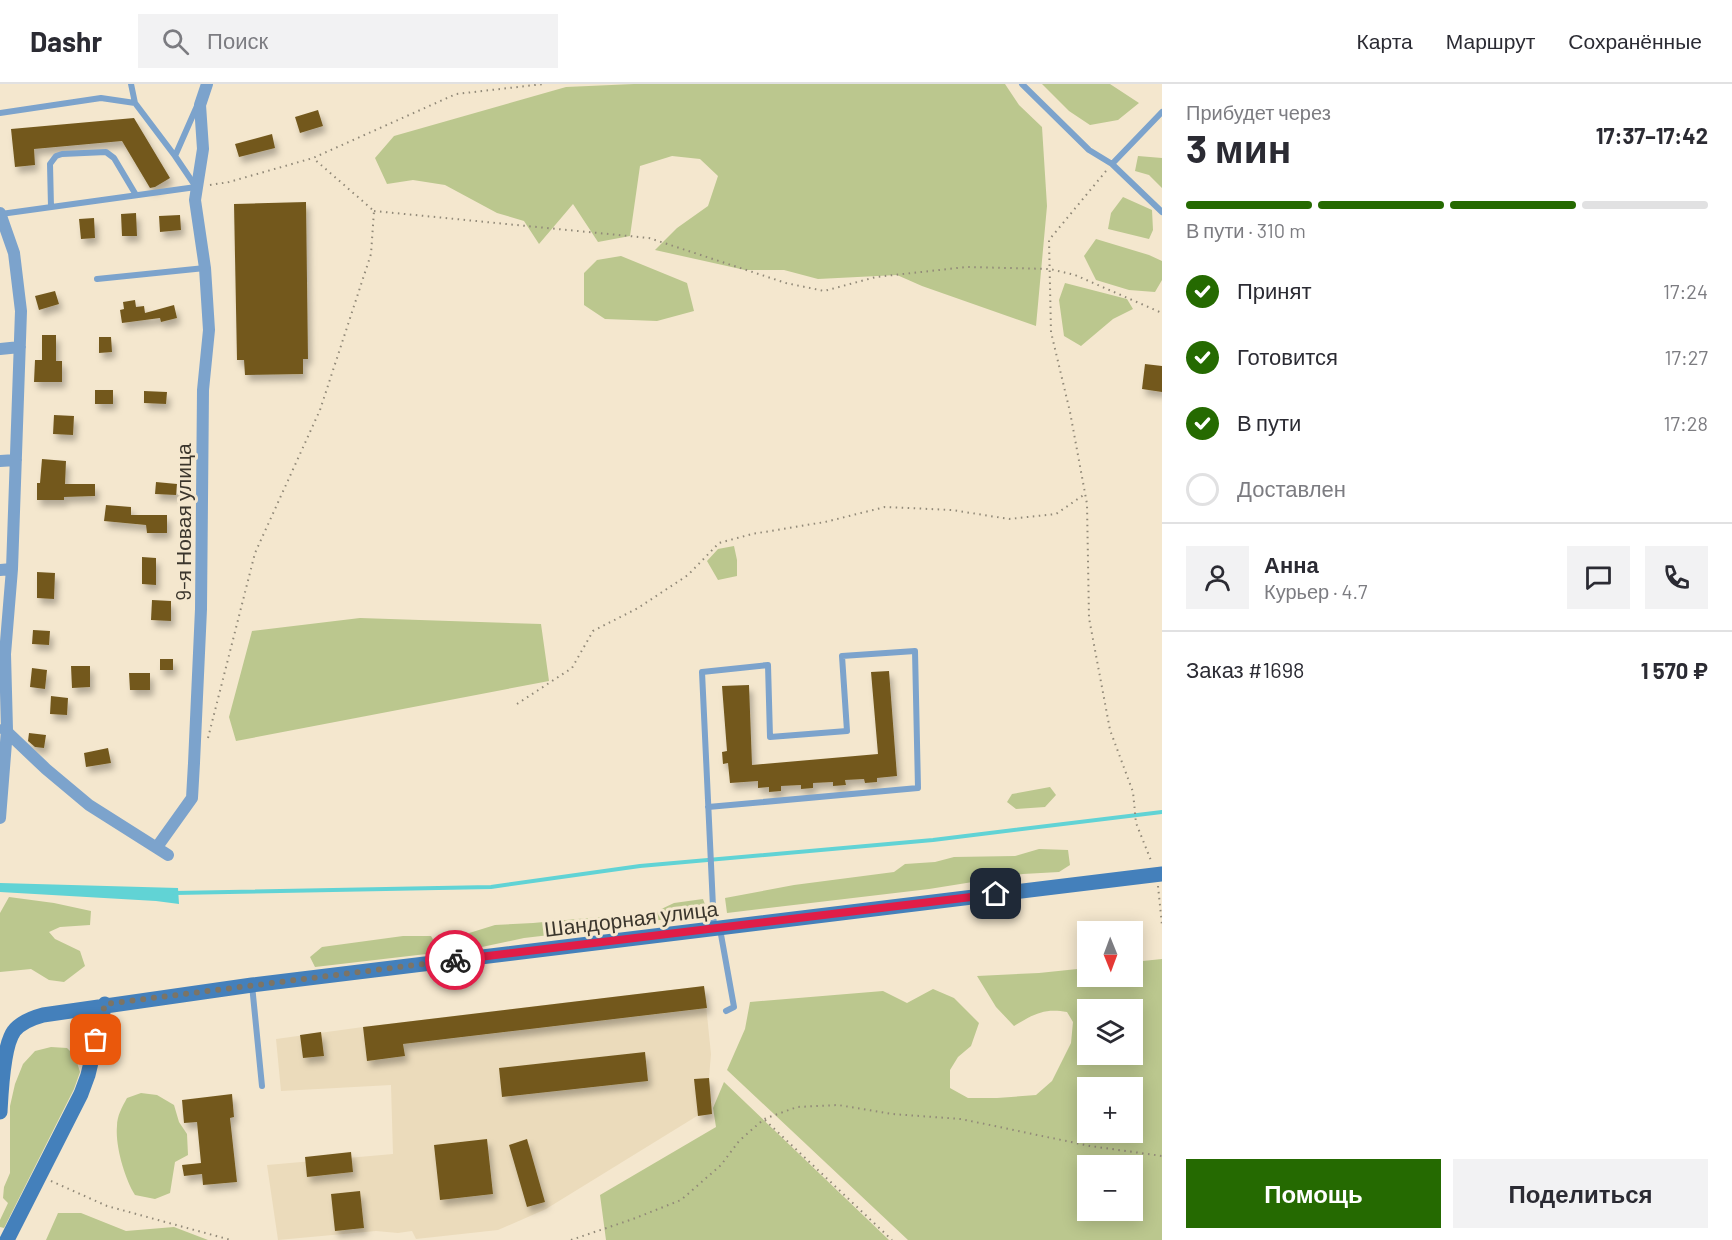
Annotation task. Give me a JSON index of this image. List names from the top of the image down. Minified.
{"streets":{"street":["9-я Новая улица","Шандорная улица"]},"north":"bottom","page":{"header":"Dashr","search":"Поиск","nav":["Карта","Маршрут","Сохранённые"],"heading":["3 мин","Прибудет через","17:37–17:42"],"panel":["Анна","Курьер · 4.7","Заказ #1698","1 570 ₽"],"bar":"В пути · 310 m","list":[["Принят","17:24"],["Готовится","17:27"],["В пути","17:28"],"Доставлен"],"map_buttons":["+","−"],"buttons":["Помощь","Поделиться"]}}
